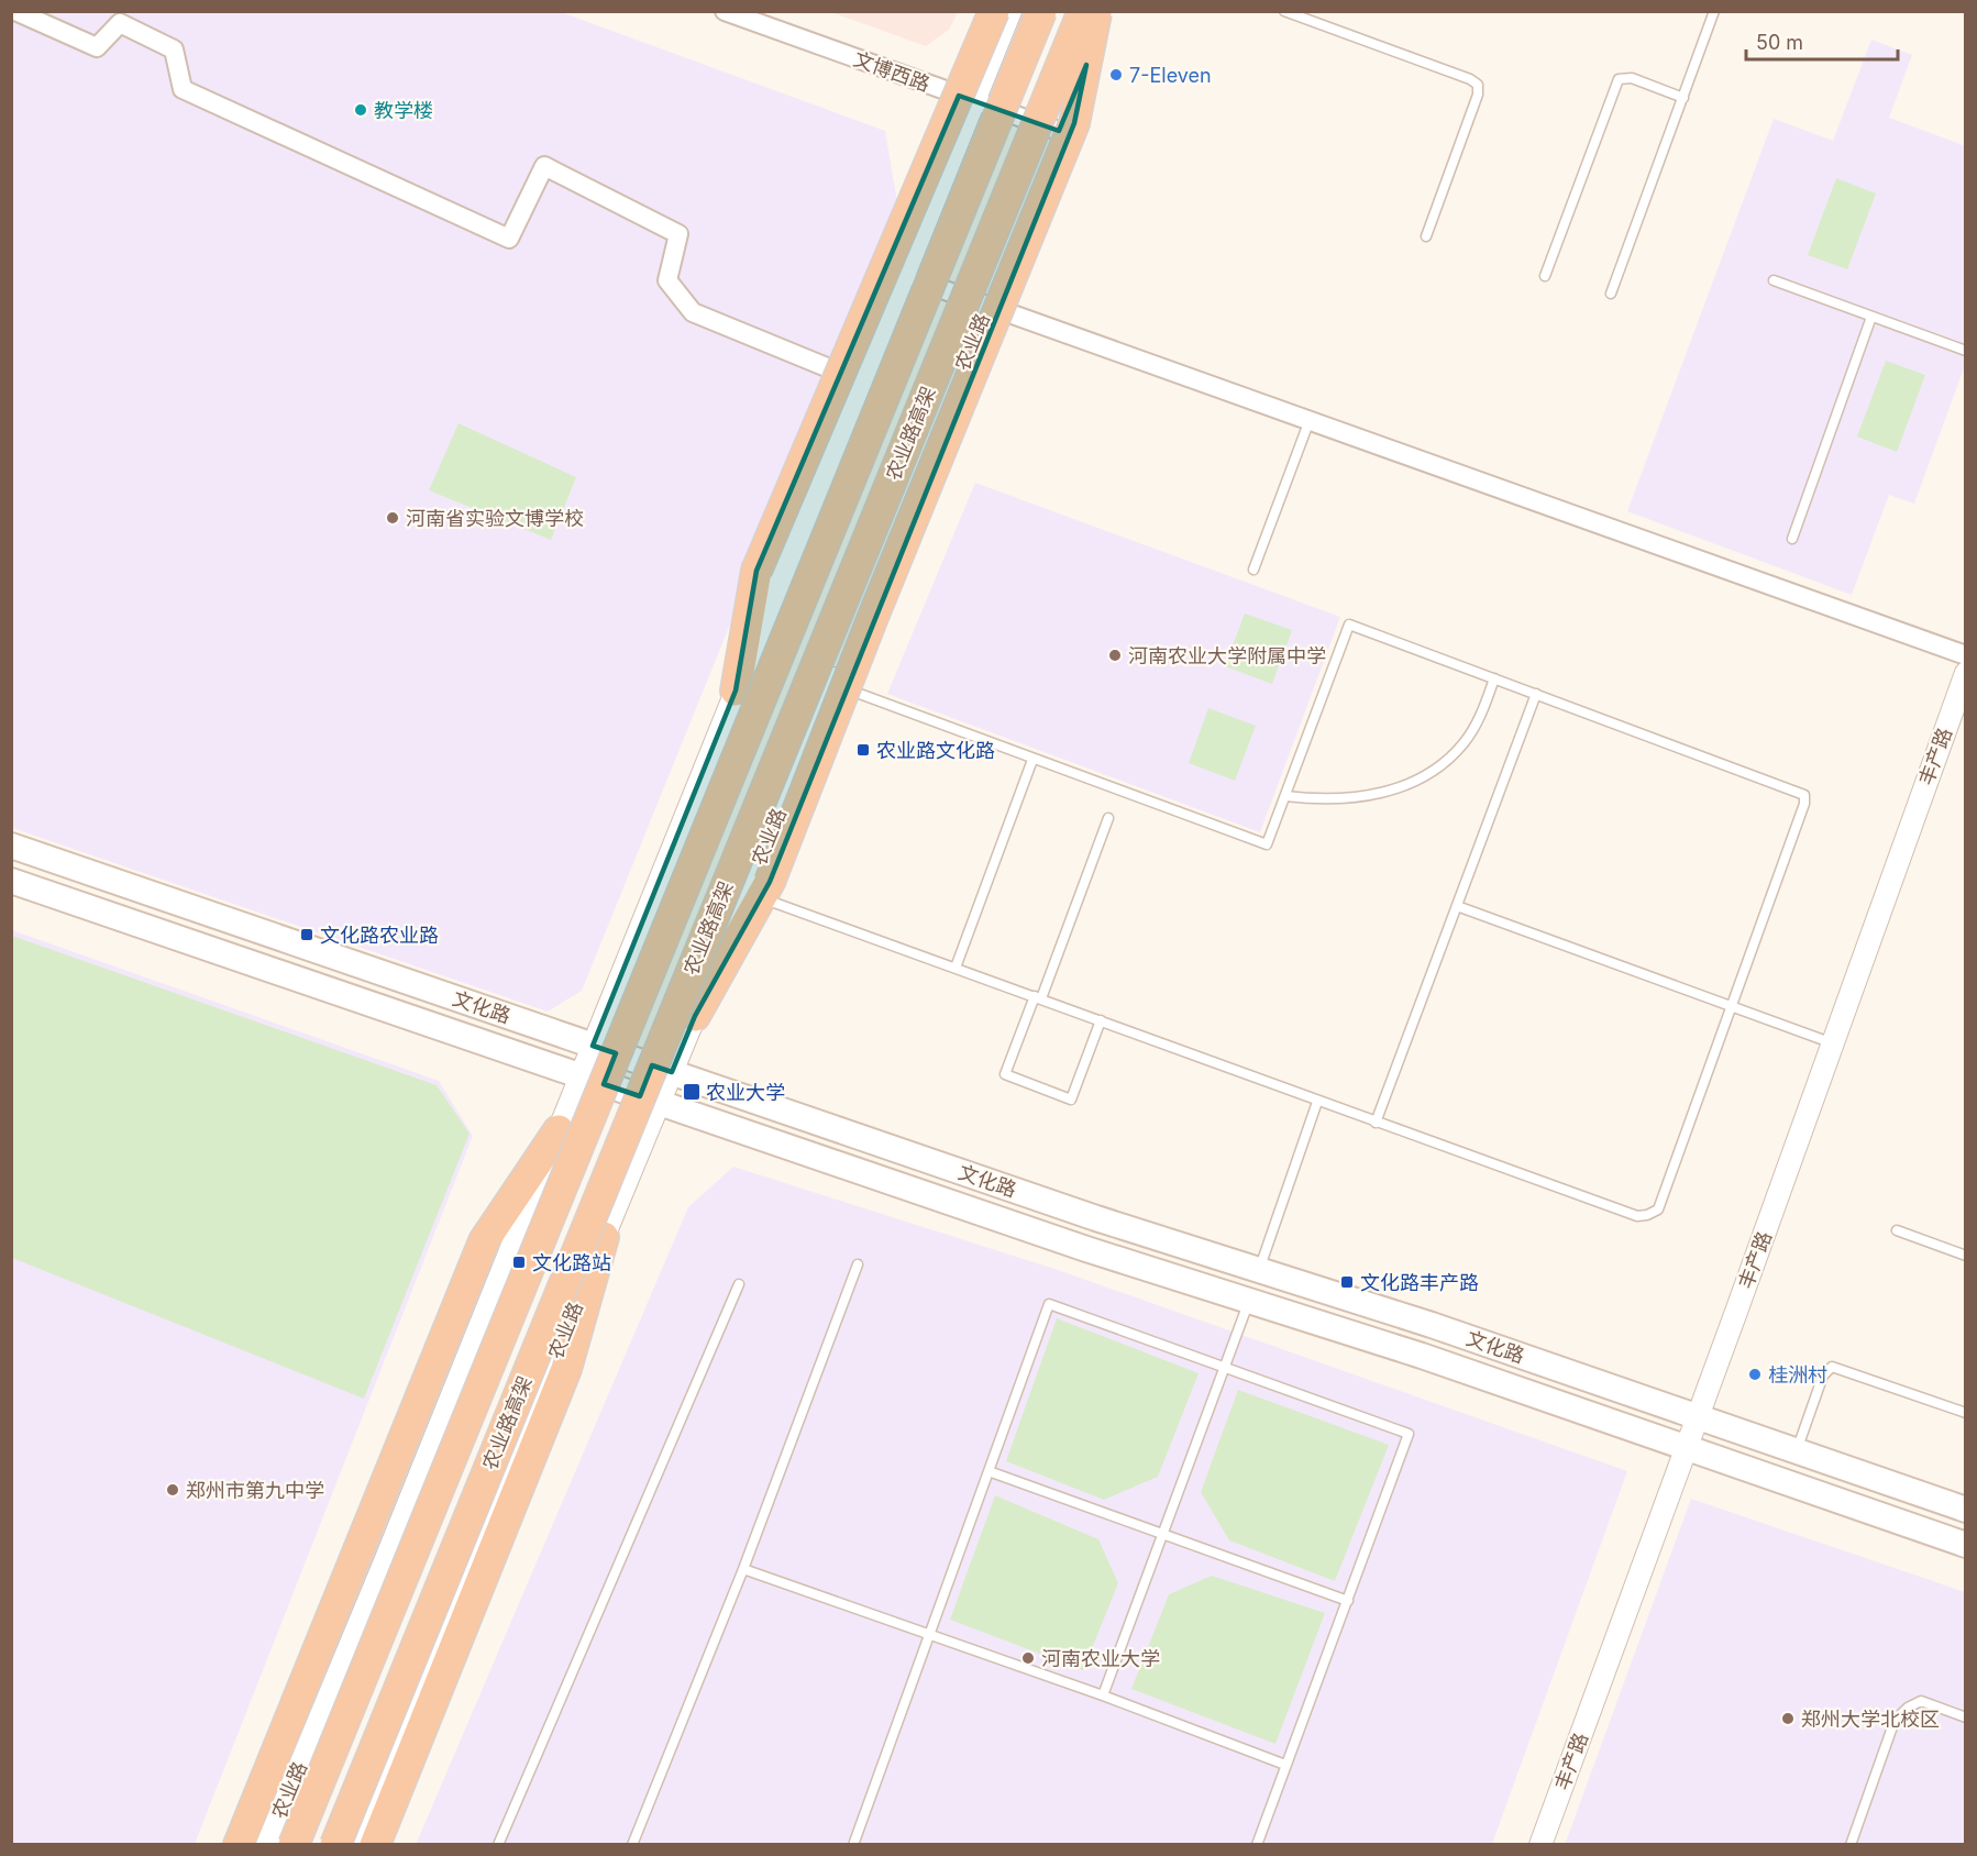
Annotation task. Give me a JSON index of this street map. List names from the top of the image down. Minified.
{"streets":{"highway":["农业路高架"],"main road":["文化路"],"street":["文博西路","农业路","丰产路"]},"crossings":[["文博西路","农业路"],["农业路","文化路"],["丰产路","文化路"]],"places":{"other":["7-Eleven","教学楼","河南省实验文博学校","河南农业大学附属中学","桂洲村","郑州市第九中学","河南农业大学","郑州大学北校区"],"transit":["农业路文化路","文化路农业路","农业大学","文化路站","文化路丰产路"]},"scale_bar":"50 m"}
